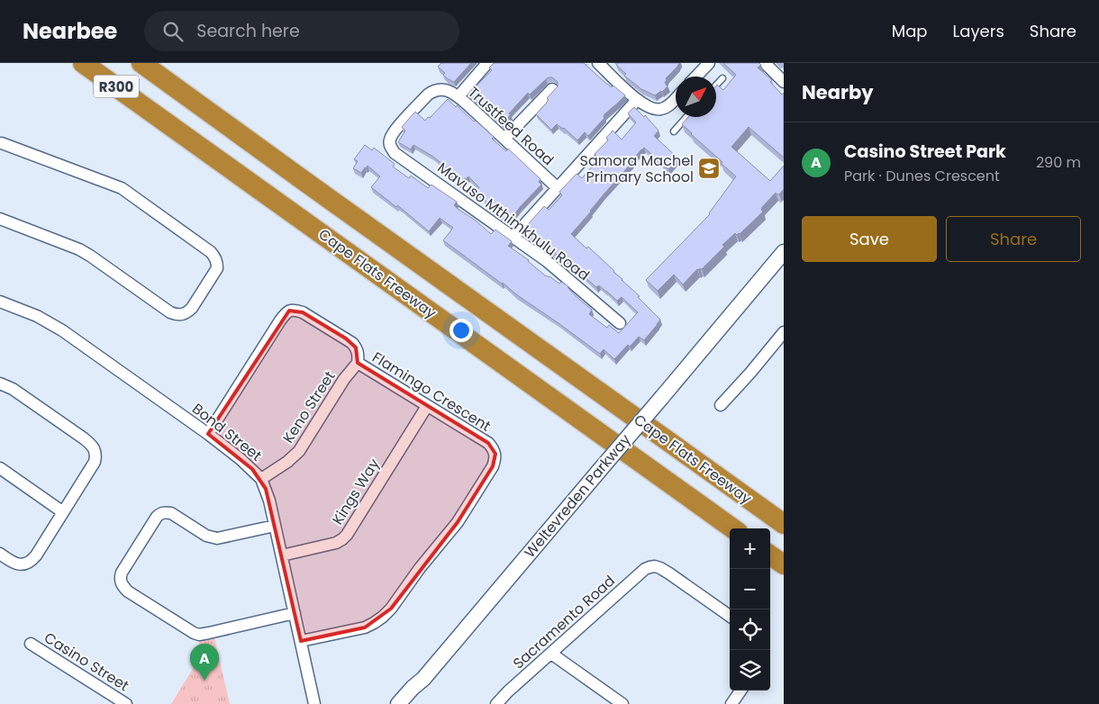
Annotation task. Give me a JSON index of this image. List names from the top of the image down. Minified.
{"streets":{"highway":["R300","Cape Flats Freeway"],"street":["Trustfeed Road","Mavuso Mthimkhulu Road","Flamingo Crescent","Keno Street","Bond Street","Kings Way","Weltevreden Parkway","Sacramento Road","Casino Street"]},"crossings":[["Trustfeed Road","Mavuso Mthimkhulu Road"],["Flamingo Crescent","Keno Street"],["Flamingo Crescent","Bond Street"],["Flamingo Crescent","Kings Way"],["Keno Street","Bond Street"],["Bond Street","Kings Way"]],"places":{"school or university":["Samora Machel Primary School"]},"north":"top right","page":{"header":"Nearbee","search":"Search here","nav":["Map","Layers","Share"],"heading":"Nearby","list":[{"mark":"A","name":"Casino Street Park","note":"Park · Dunes Crescent","value":"290 m"}],"buttons":["Save","Share"],"map_buttons":["+","−"],"pins":"A"}}
